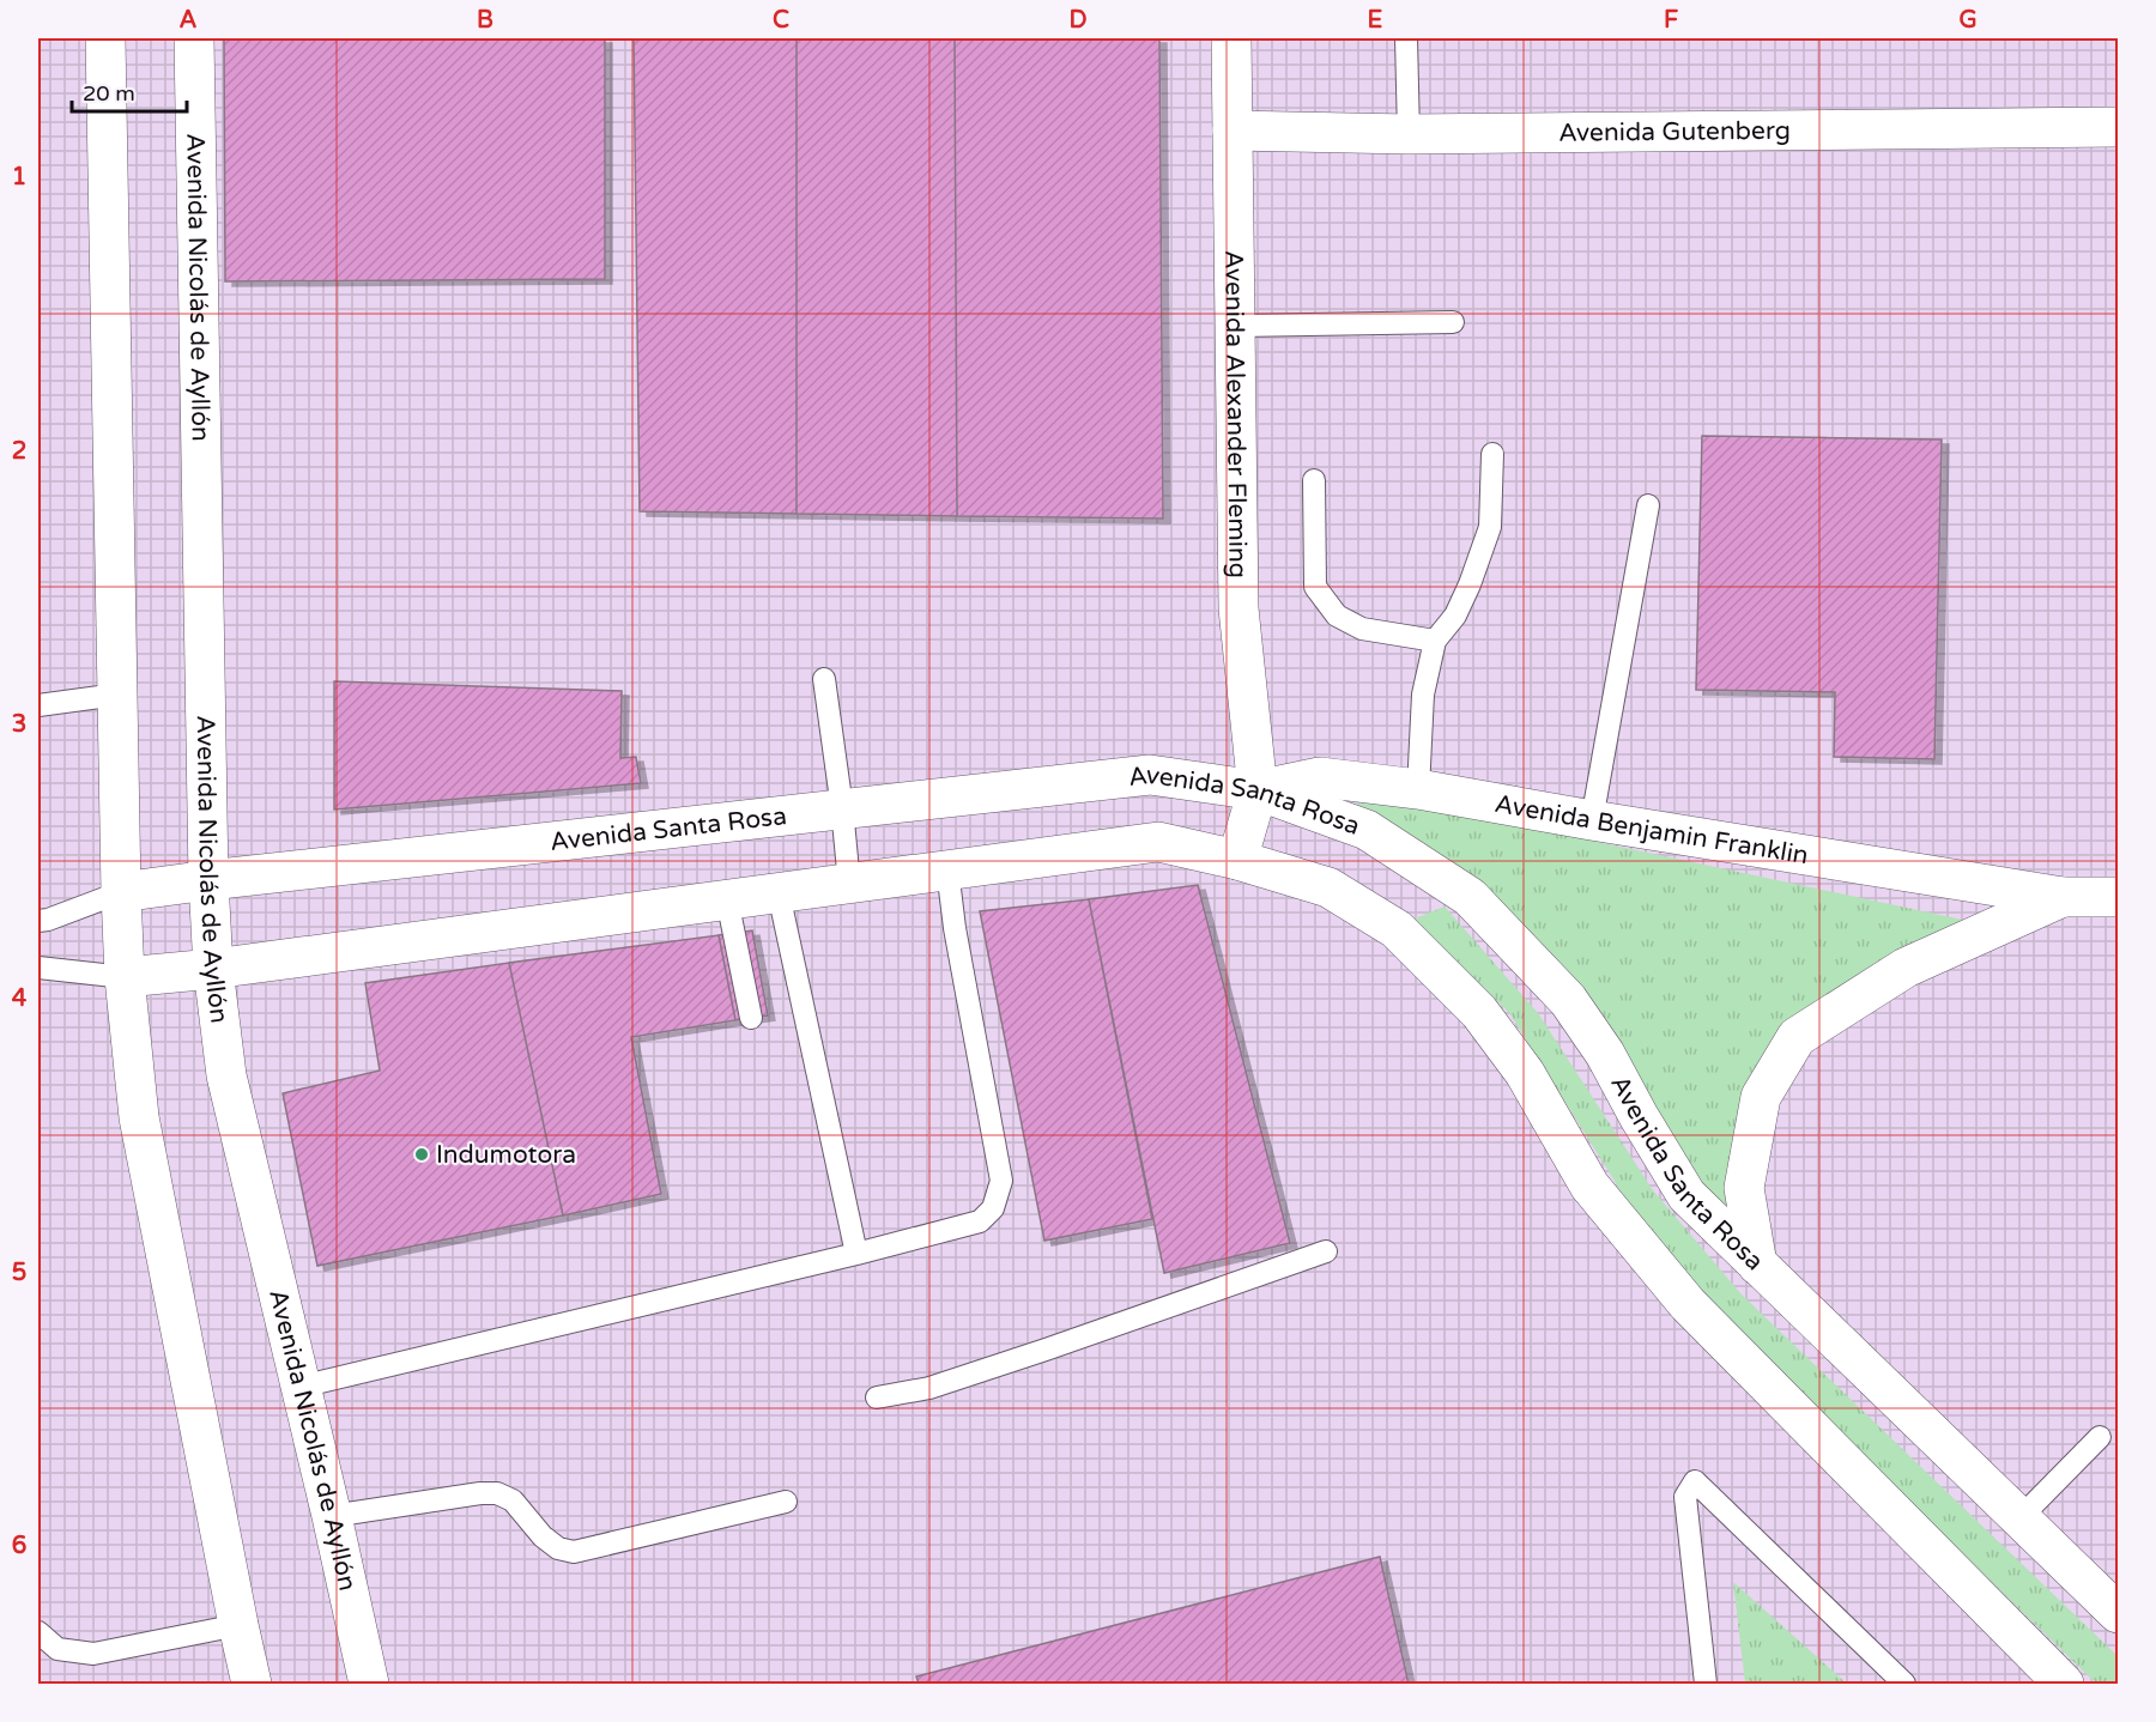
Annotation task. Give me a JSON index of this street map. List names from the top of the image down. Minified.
{"streets":{"main road":["Avenida Gutenberg","Avenida Nicolás de Ayllón","Avenida Alexander Fleming","Avenida Santa Rosa","Avenida Benjamin Franklin"]},"crossings":[["Avenida Gutenberg","Avenida Alexander Fleming"],["Avenida Nicolás de Ayllón","Avenida Santa Rosa"],["Avenida Alexander Fleming","Avenida Santa Rosa"],["Avenida Alexander Fleming","Avenida Benjamin Franklin"],["Avenida Santa Rosa","Avenida Benjamin Franklin"]],"places":["Indumotora"],"scale_bar":"20 m","grid":{"columns":["A","B","C","D","E","F","G"],"rows":["1","2","3","4","5","6"]}}
